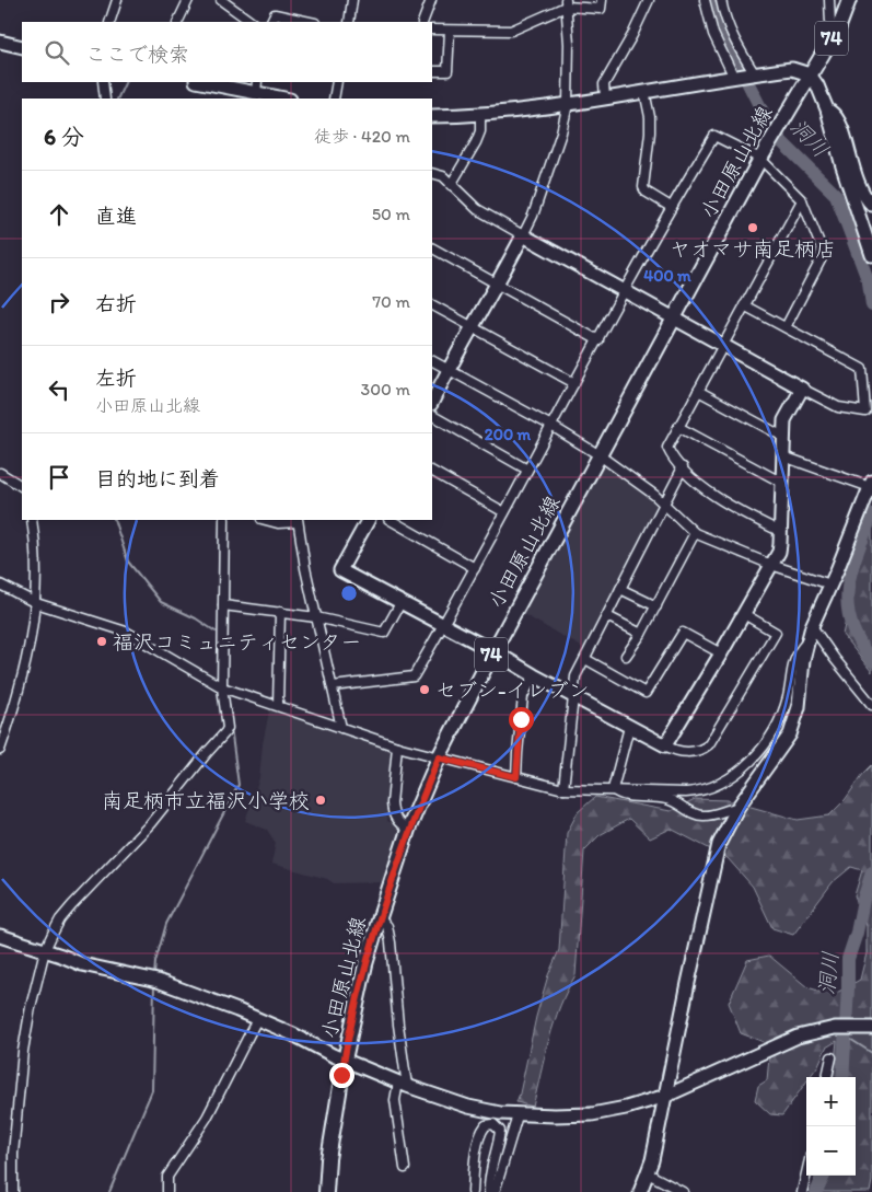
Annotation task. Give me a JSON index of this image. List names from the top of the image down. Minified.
{"streets":{"main road":["74","小田原山北線"]},"water":["洞川"],"places":["ヤオマサ南足柄店","福沢コミュニティセンター","セブン-イレブン","南足柄市立福沢小学校"],"page":{"search":"ここで検索","heading":["6 分","徒歩 · 420 m"],"list":[["直進","50 m"],["右折","70 m"],["左折","小田原山北線","300 m"],"目的地に到着"],"map_buttons":["+","−"]},"rings":["400 m","200 m"]}
